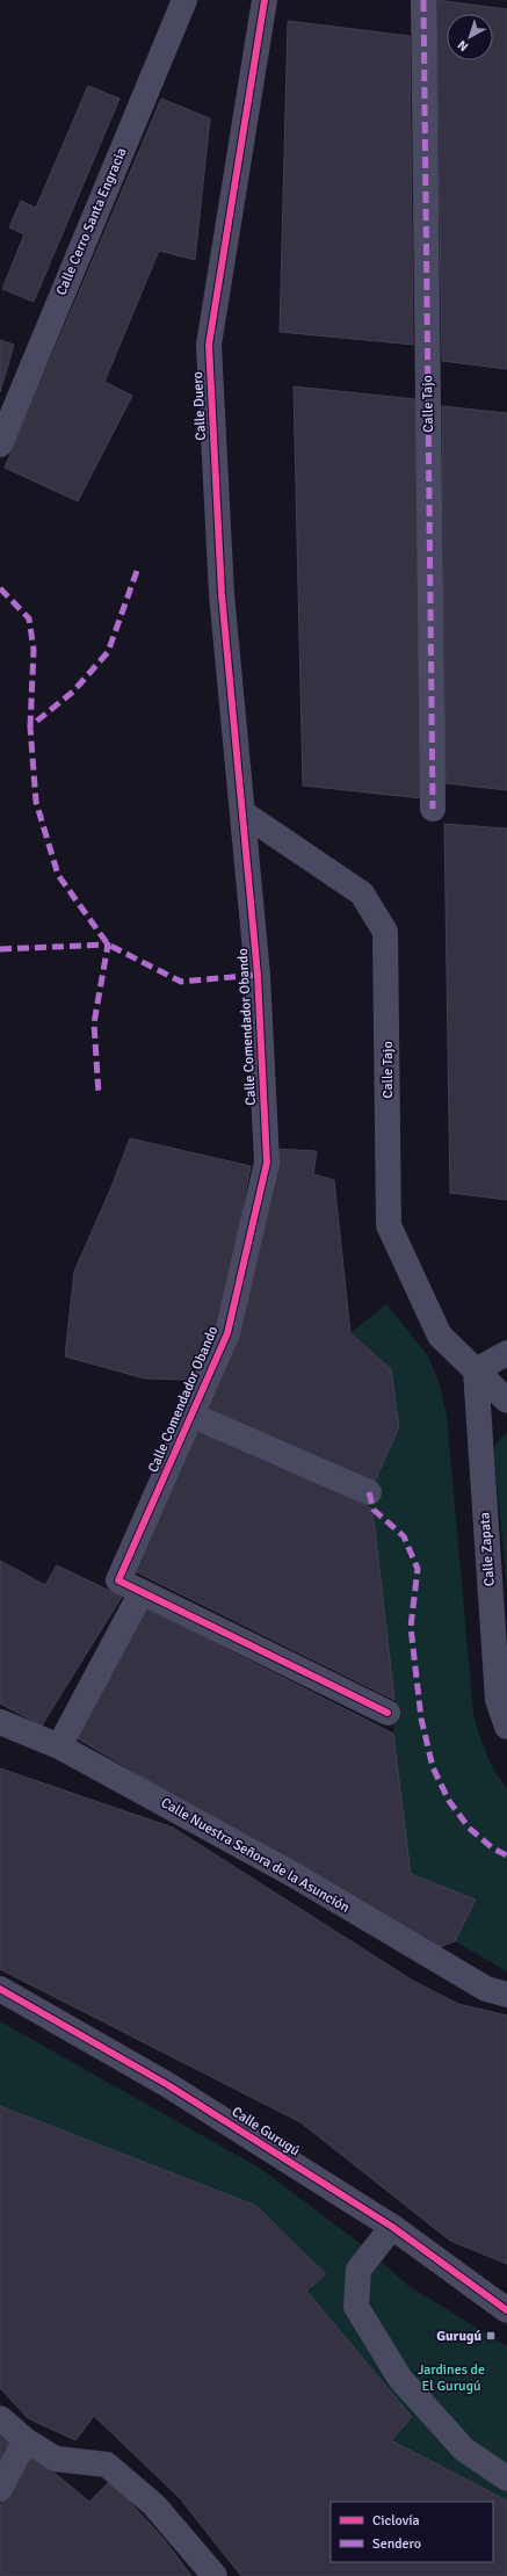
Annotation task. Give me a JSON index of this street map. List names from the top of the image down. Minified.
{"streets":{"street":["Calle Cerro Santa Engracia","Calle Tajo","Calle Duero","Calle Comendador Obando","Calle Zapata","Calle Nuestra Señora de la Asunción","Calle Gurugú"]},"crossings":[["Calle Tajo","Calle Duero"],["Calle Tajo","Calle Comendador Obando"],["Calle Tajo","Calle Zapata"],["Calle Duero","Calle Comendador Obando"]],"parks":["Jardines de El Gurugú"],"places":{"transit":["Gurugú"]},"legend":["Ciclovía","Sendero"],"north":"bottom left"}
